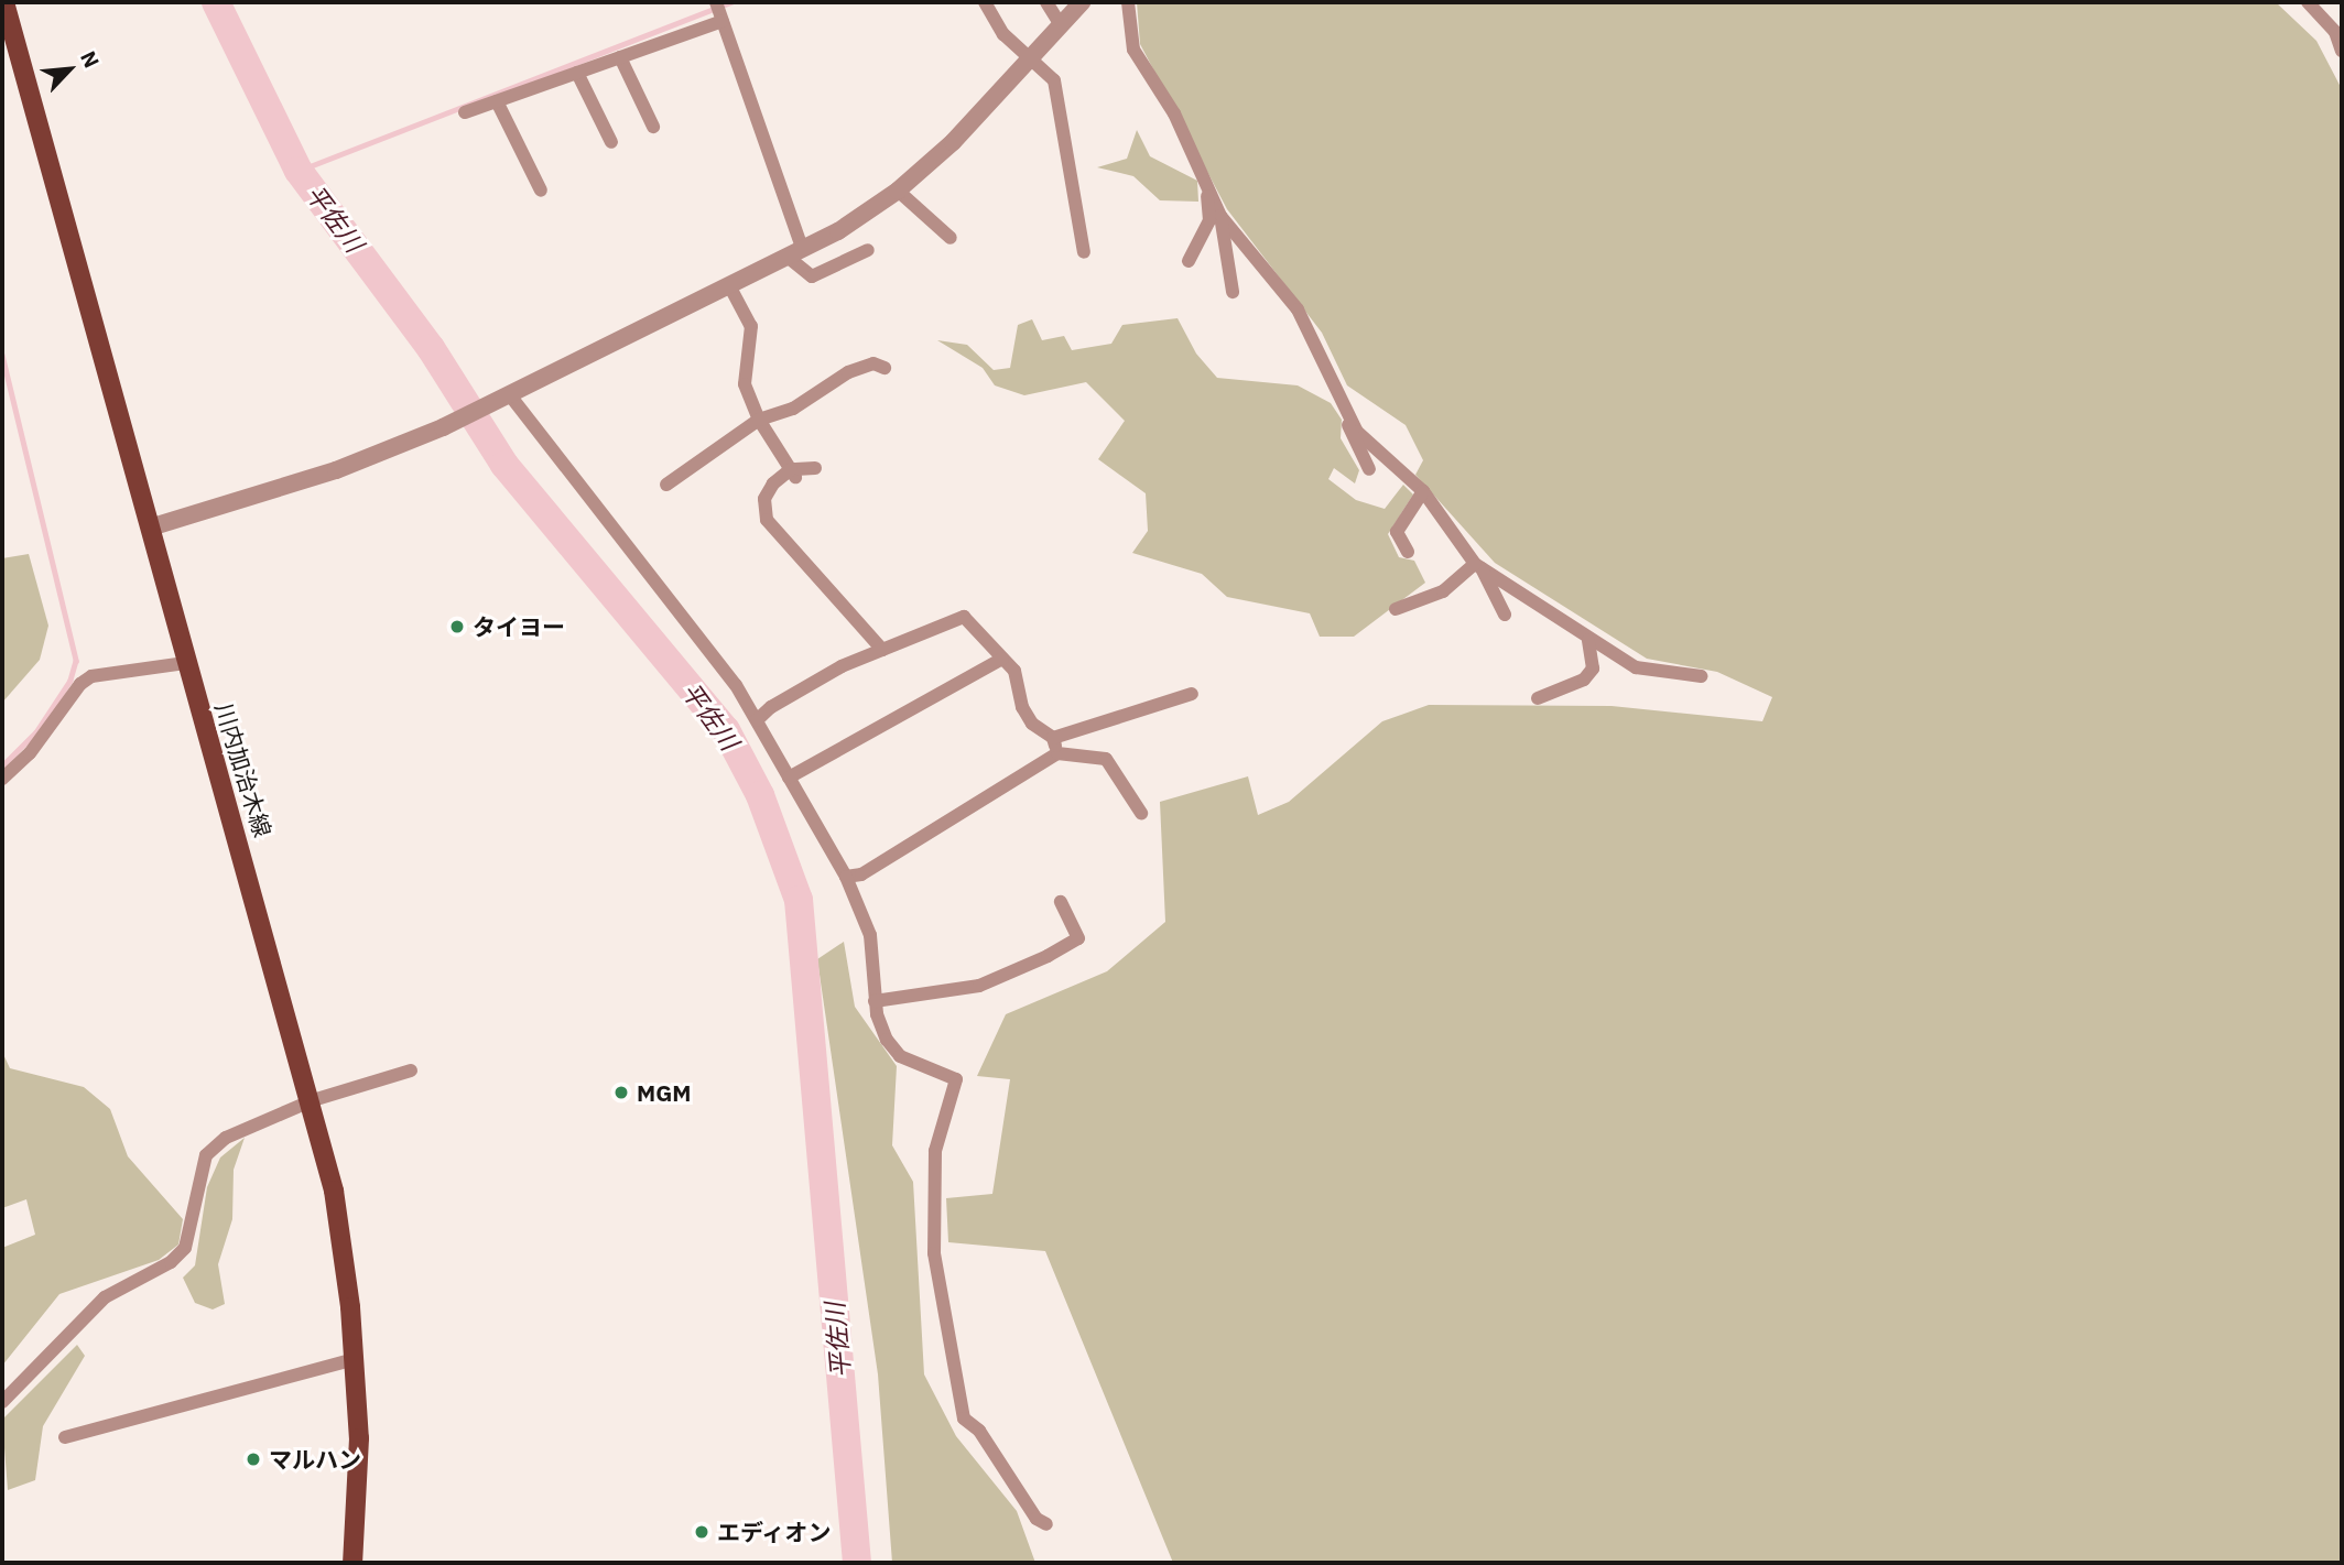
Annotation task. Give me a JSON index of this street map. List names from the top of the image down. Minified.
{"streets":{"main road":["川内加治木線"]},"water":["平佐川"],"places":["タイヨー","MGM","マルハン","エディオン"],"north":"top right"}
